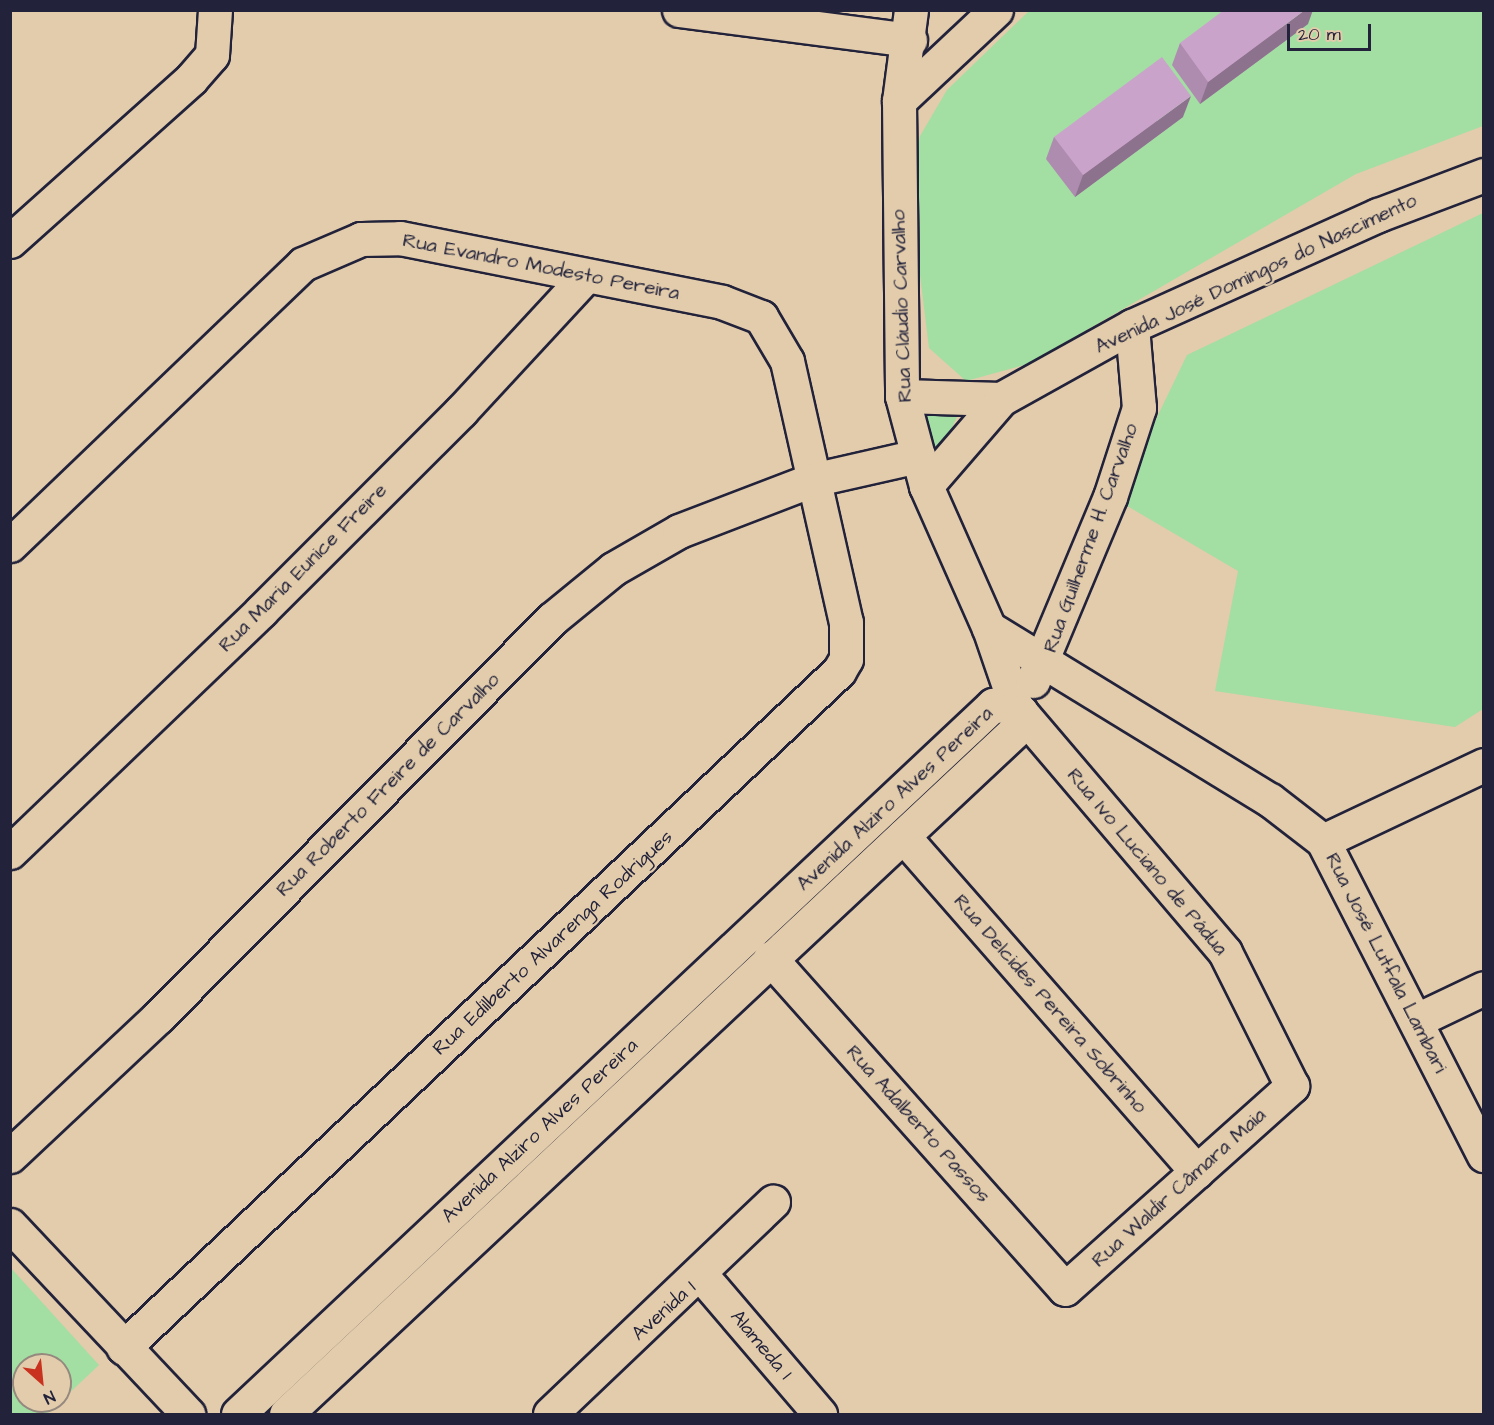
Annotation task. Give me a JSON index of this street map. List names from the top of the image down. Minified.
{"streets":{"street":["Rua Evandro Modesto Pereira","Avenida José Domingos do Nascimento","Rua Cláudio Carvalho","Rua Guilherme H. Carvalho","Rua Maria Eunice Freire","Rua Roberto Freire de Carvalho","Avenida Alziro Alves Pereira","Rua Ivo Luciano de Pádua","Rua Edilberto Alvarenga Rodrigues","Rua José Lutfala Lambari","Rua Delcides Pereira Sobrinho","Rua Adalberto Passos","Rua Waldir Câmara Maia","Avenida 1","Alameda 1"]},"crossings":[["Rua Evandro Modesto Pereira","Rua Maria Eunice Freire"],["Rua Evandro Modesto Pereira","Rua Roberto Freire de Carvalho"],["Rua Evandro Modesto Pereira","Rua Edilberto Alvarenga Rodrigues"],["Avenida José Domingos do Nascimento","Rua Guilherme H. Carvalho"],["Rua Cláudio Carvalho","Rua Guilherme H. Carvalho"],["Rua Cláudio Carvalho","Rua Roberto Freire de Carvalho"],["Rua Cláudio Carvalho","Avenida Alziro Alves Pereira"],["Rua Cláudio Carvalho","Rua Ivo Luciano de Pádua"],["Rua Cláudio Carvalho","Rua José Lutfala Lambari"],["Rua Guilherme H. Carvalho","Avenida Alziro Alves Pereira"],["Rua Guilherme H. Carvalho","Rua Ivo Luciano de Pádua"],["Rua Guilherme H. Carvalho","Rua José Lutfala Lambari"],["Rua Roberto Freire de Carvalho","Rua Edilberto Alvarenga Rodrigues"],["Avenida Alziro Alves Pereira","Rua Ivo Luciano de Pádua"],["Avenida Alziro Alves Pereira","Rua Delcides Pereira Sobrinho"],["Avenida Alziro Alves Pereira","Rua Adalberto Passos"],["Rua Ivo Luciano de Pádua","Rua Waldir Câmara Maia"],["Rua Delcides Pereira Sobrinho","Rua Waldir Câmara Maia"],["Rua Adalberto Passos","Rua Waldir Câmara Maia"],["Avenida 1","Alameda 1"]],"scale_bar":"20 m","north":"bottom right"}
